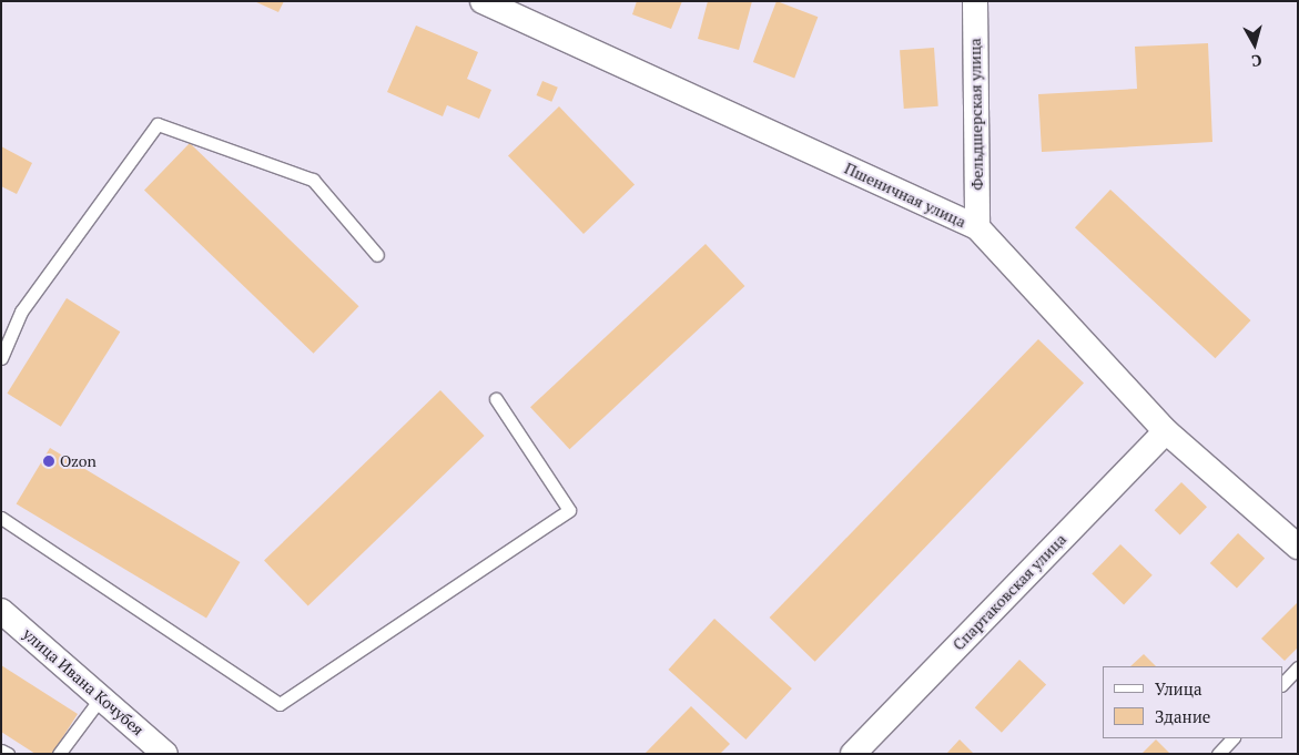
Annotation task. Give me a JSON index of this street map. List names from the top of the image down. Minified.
{"streets":{"street":["Фельдшерская улица","Пшеничная улица","Спартаковская улица","улица Ивана Кочубея"]},"crossings":[["Фельдшерская улица","Пшеничная улица"],["Пшеничная улица","Спартаковская улица"]],"places":["Ozon"],"legend":["Улица","Здание"],"north":"bottom"}
